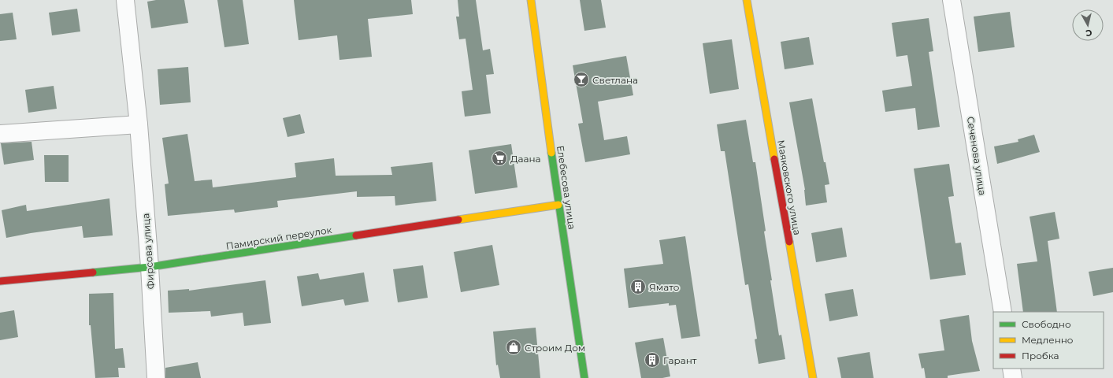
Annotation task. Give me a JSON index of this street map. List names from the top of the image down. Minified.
{"streets":{"street":["Сеченова улица","Елебесова улица","Маяковского улица","Памирский переулок","Фирсова улица"]},"crossings":[["Елебесова улица","Памирский переулок"],["Памирский переулок","Фирсова улица"]],"places":{"bar":["Светлана"],"supermarket":["Даана"],"building":["Ямато","Гарант"],"shop":["Строим Дом"]},"legend":["Свободно","Медленно","Пробка"],"north":"bottom"}
